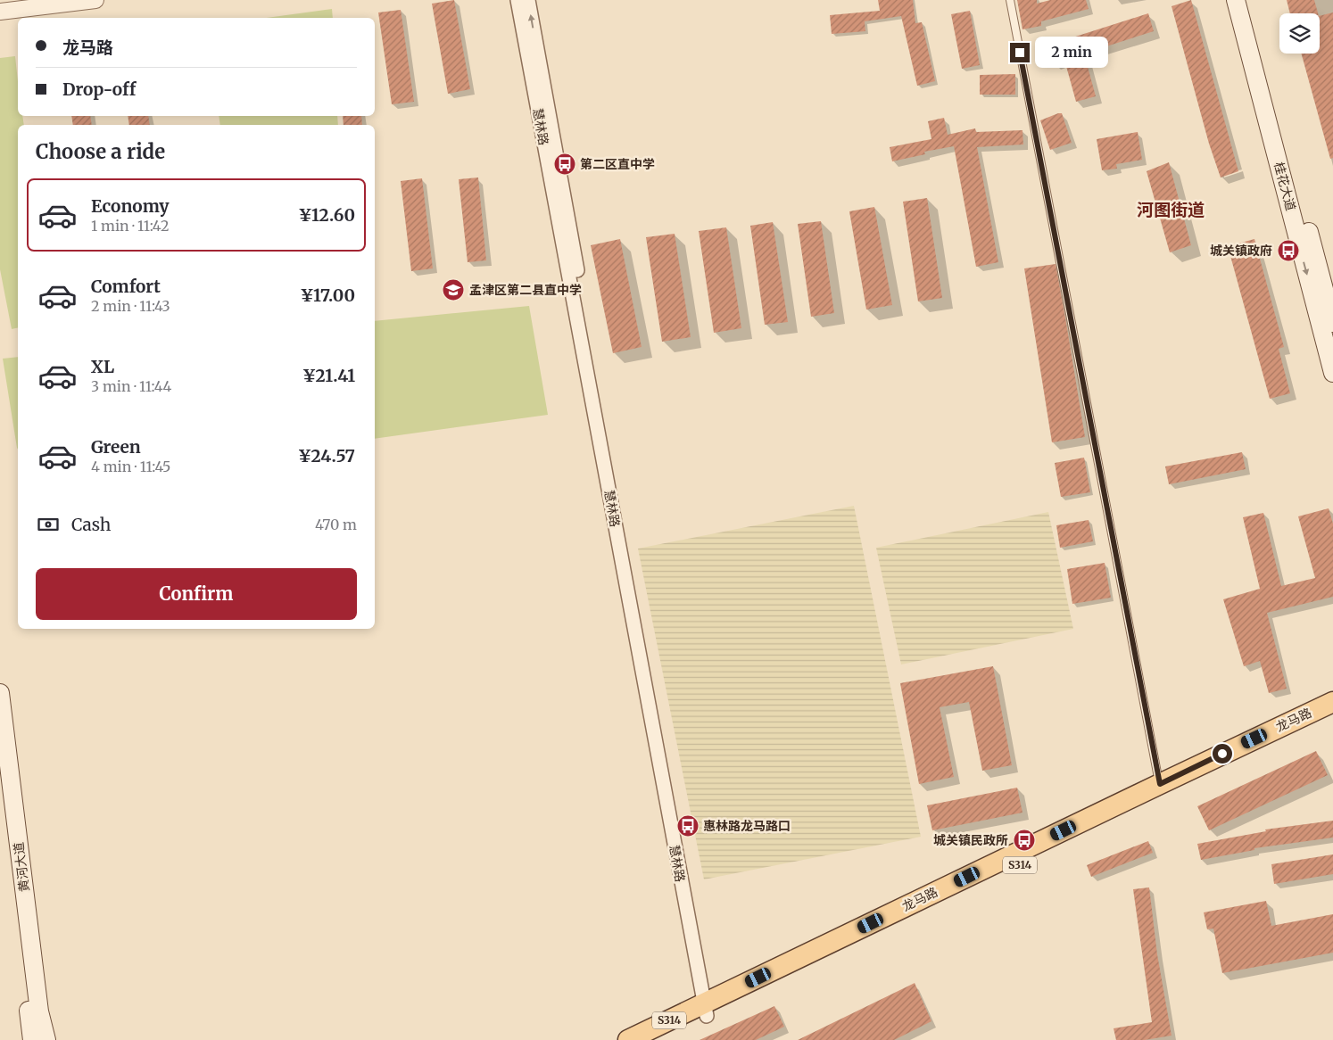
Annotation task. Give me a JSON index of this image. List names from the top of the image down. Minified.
{"streets":{"main road":["桂花大道","龙马路","S314","黄河大道"],"street":["慧林路"]},"crossings":[["慧林路","龙马路"]],"districts":["河图街道"],"places":{"bus stop":["第二区直中学","城关镇政府","惠林路龙马路口","城关镇民政所"],"school or university":["孟津区第二县直中学"]},"page":{"banner":["龙马路","Drop-off"],"bubble":"2 min","heading":"Choose a ride","list":[{"name":"Economy","note":"1 min · 11:42","value":"¥12.60"},{"name":"Comfort","note":"2 min · 11:43","value":"¥17.00"},{"name":"XL","note":"3 min · 11:44","value":"¥21.41"},{"name":"Green","note":"4 min · 11:45","value":"¥24.57"}],"pay":["Cash","470 m"],"buttons":"Confirm"}}
